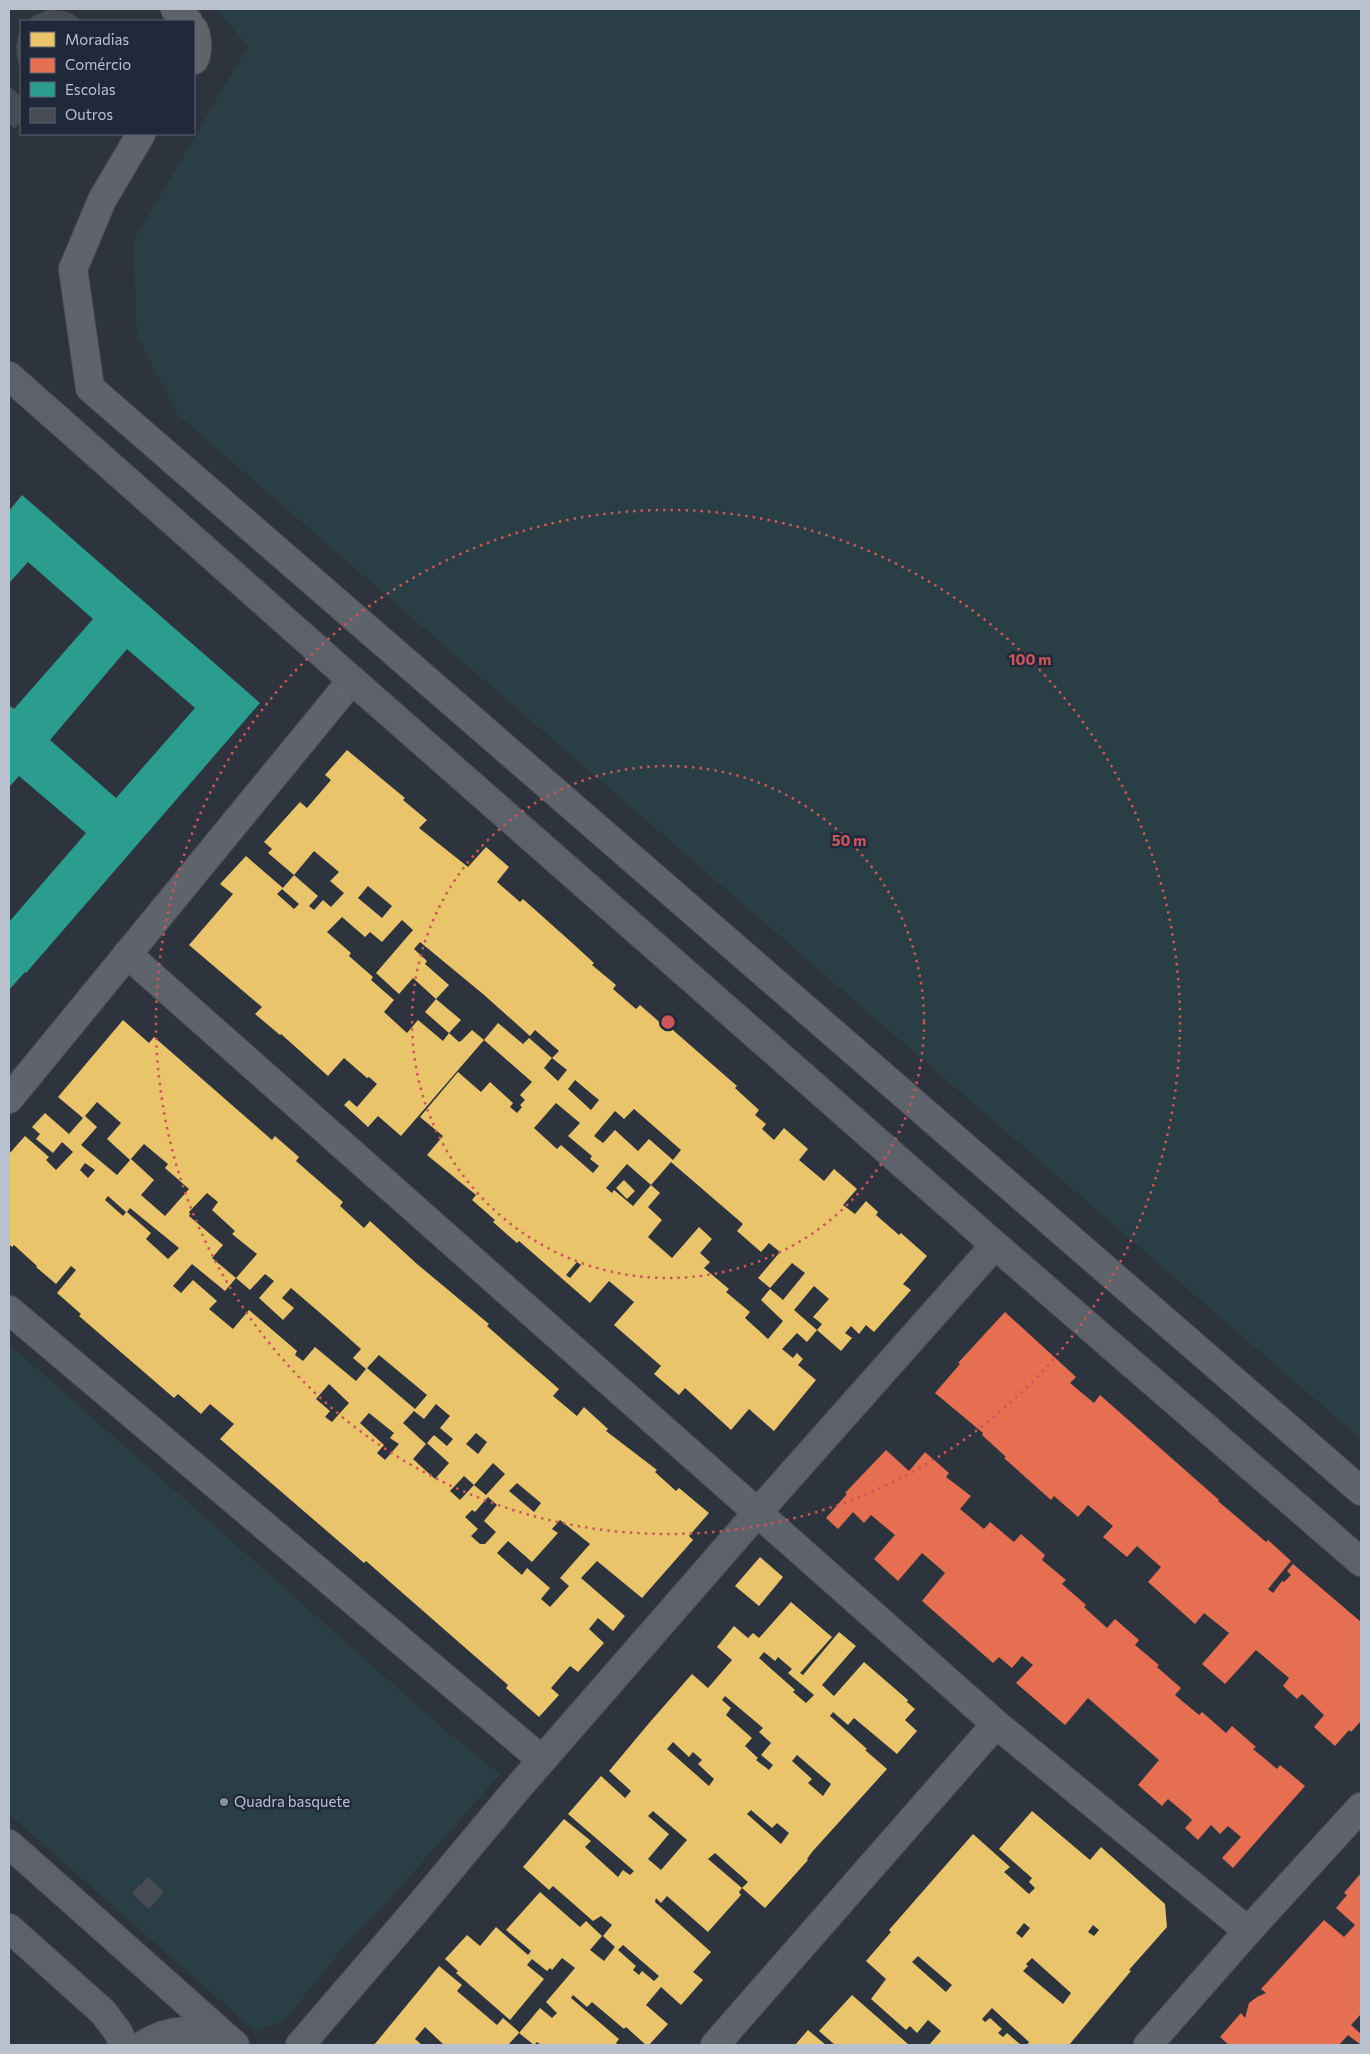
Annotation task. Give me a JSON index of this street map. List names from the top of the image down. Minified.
{"places":["Quadra basquete"],"legend":["Moradias","Comércio","Escolas","Outros"],"rings":["100 m","50 m"]}
